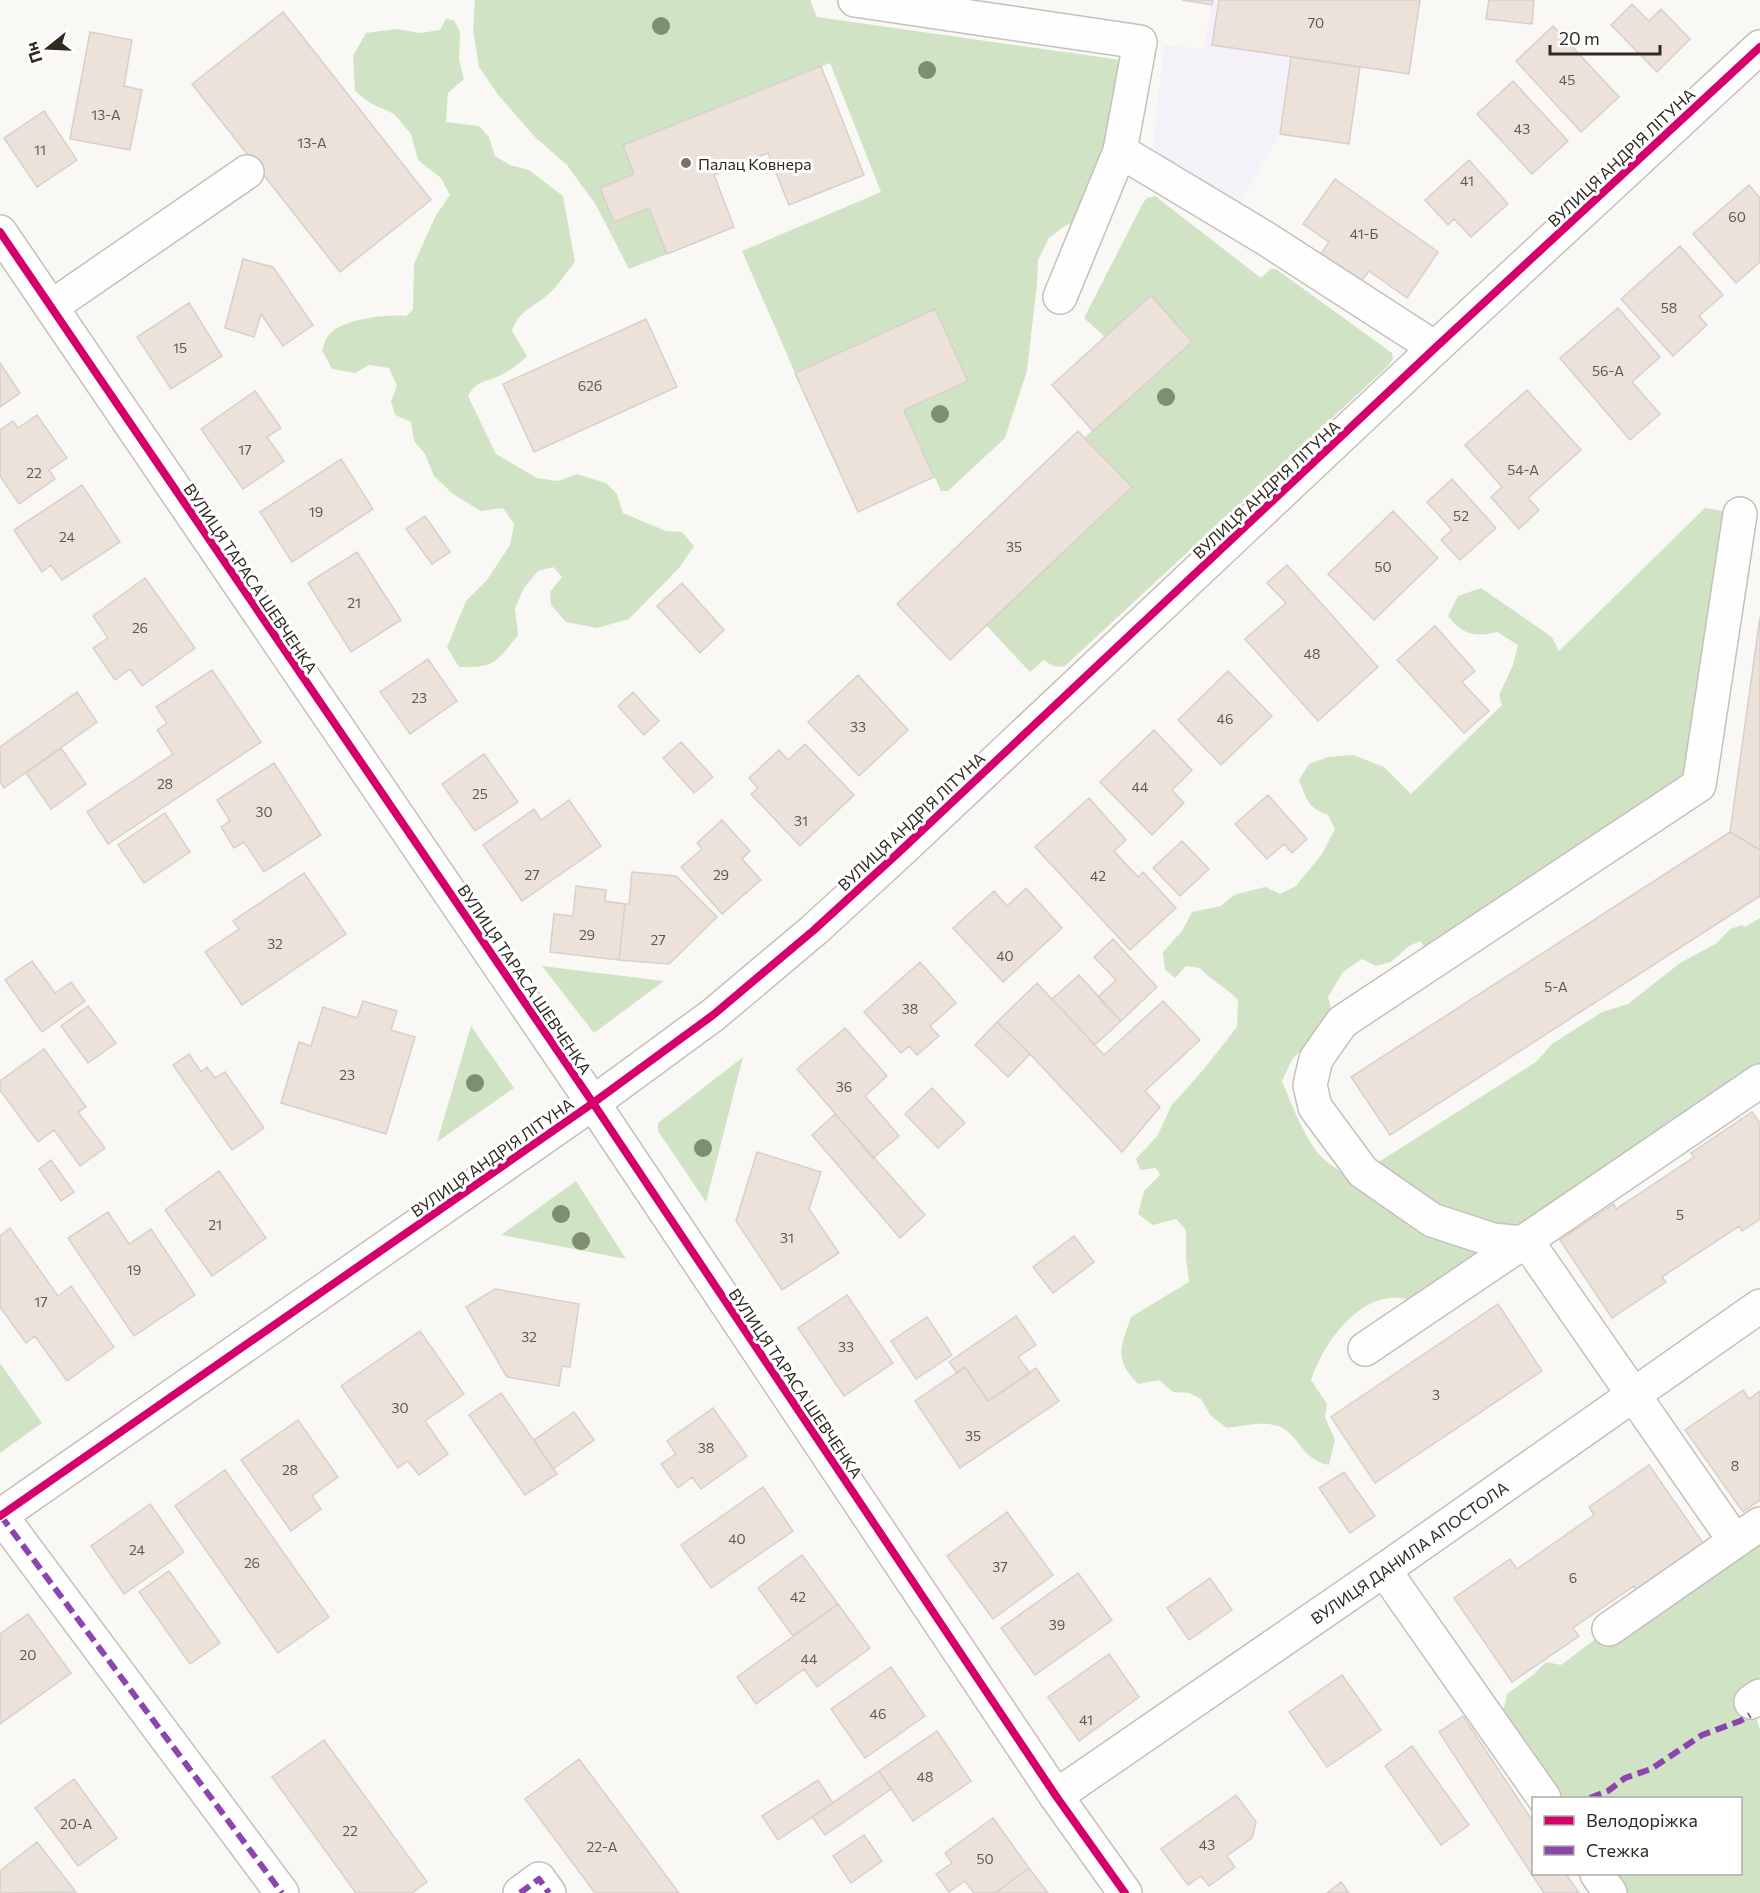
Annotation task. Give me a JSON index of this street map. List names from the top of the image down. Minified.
{"streets":{"street":["ВУЛИЦЯ АНДРІЯ ЛІТУНА","ВУЛИЦЯ ТАРАСА ШЕВЧЕНКА","ВУЛИЦЯ ДАНИЛА АПОСТОЛА"]},"crossings":[["ВУЛИЦЯ АНДРІЯ ЛІТУНА","ВУЛИЦЯ ТАРАСА ШЕВЧЕНКА"],["ВУЛИЦЯ ТАРАСА ШЕВЧЕНКА","ВУЛИЦЯ ДАНИЛА АПОСТОЛА"]],"places":["Палац Ковнера"],"house_numbers":["70","45","13-А","43","13-А","11","41","60","41-Б","58","15","56-А","62б","17","54-А","22","19","52","24","35","50","21","26","48","23","46","33","28","44","25","30","31","27","29","42","29","27","32","40","5-А","38","23","36","5","21","31","19","17","32","33","3","30","35","38","8","28","40","24","26","37","6","42","39","20","44","46","41","48","20-А","22","43","22-А","50"],"legend":["Велодоріжка","Стежка"],"scale_bar":"20 m","north":"left"}
